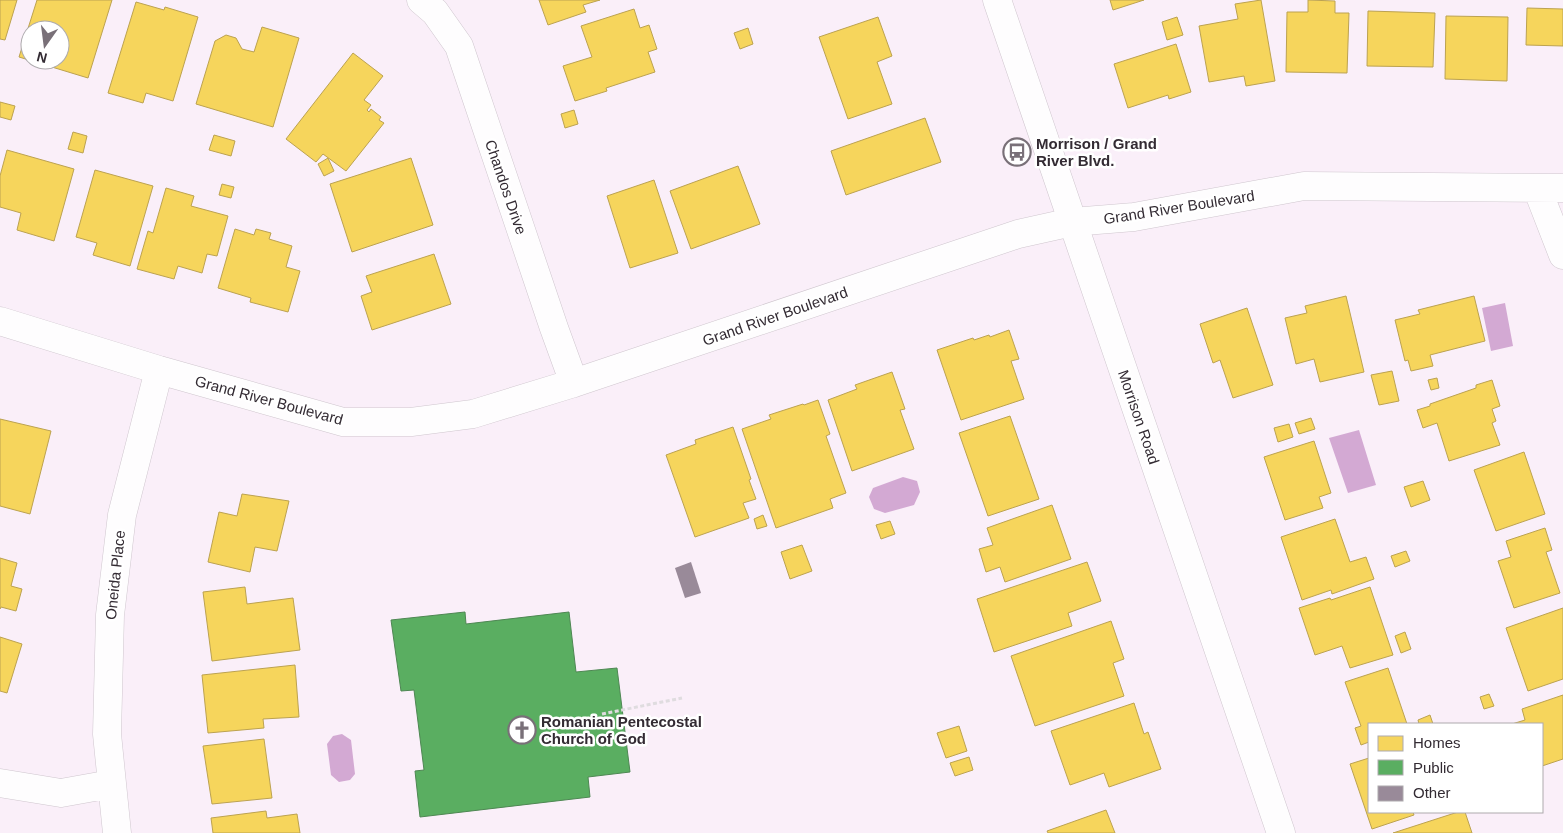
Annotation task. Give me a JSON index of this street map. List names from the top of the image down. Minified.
{"streets":{"street":["Chandos Drive","Grand River Boulevard","Morrison Road","Oneida Place"]},"crossings":[["Chandos Drive","Grand River Boulevard"],["Grand River Boulevard","Morrison Road"],["Grand River Boulevard","Oneida Place"]],"places":{"bus stop":["Morrison / Grand River Blvd."],"church":["Romanian Pentecostal Church of God"]},"legend":["Homes","Public","Other"],"north":"bottom"}
